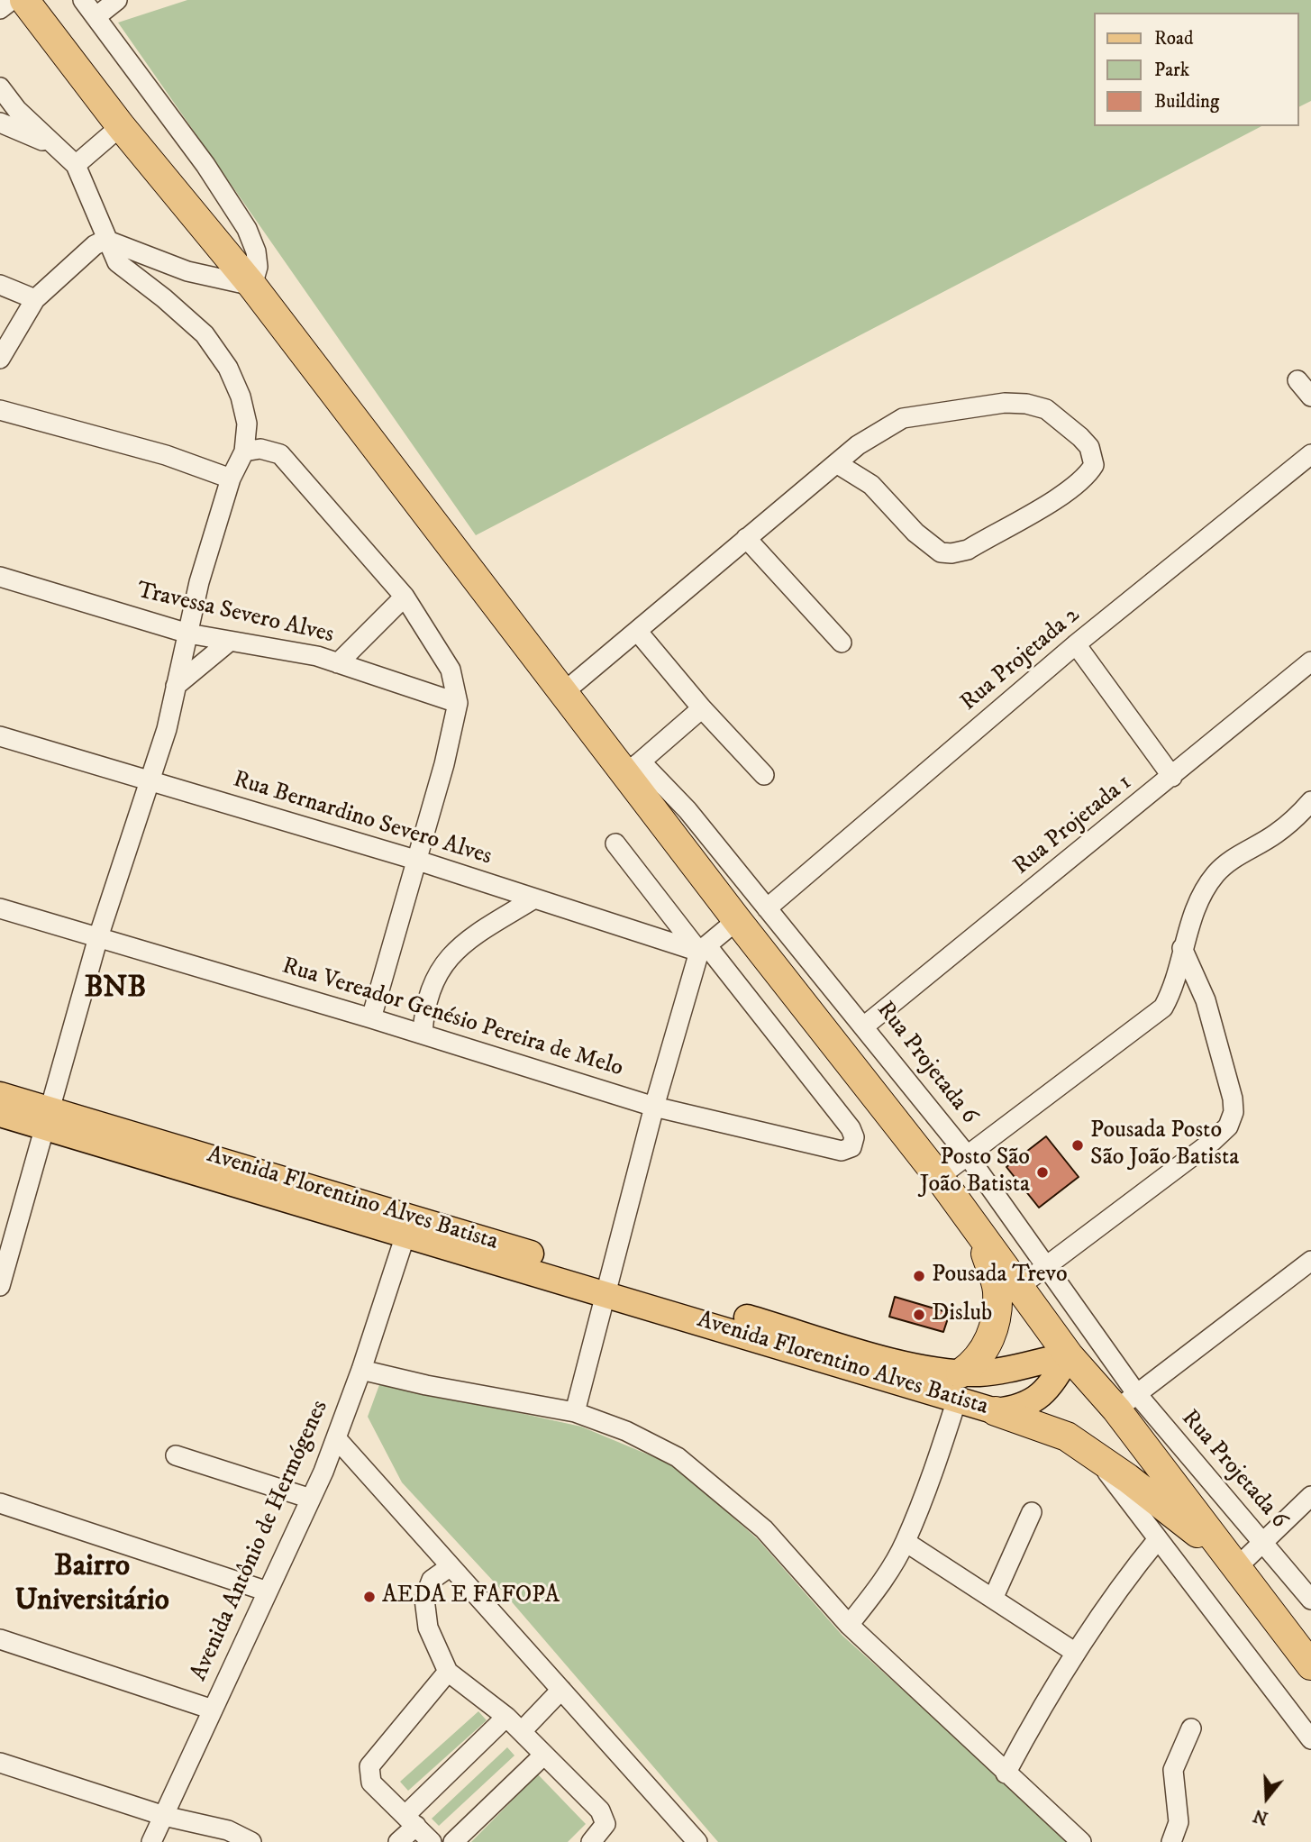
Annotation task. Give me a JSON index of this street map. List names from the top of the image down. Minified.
{"streets":{"main road":["Avenida Florentino Alves Batista"],"street":["Travessa Severo Alves","Rua Projetada 2","Rua Bernardino Severo Alves","Rua Projetada 1","Rua Vereador Genésio Pereira de Melo","Rua Projetada 6","Avenida Antônio de Hermógenes"]},"crossings":[["Rua Projetada 2","Rua Projetada 6"],["Rua Bernardino Severo Alves","Rua Vereador Genésio Pereira de Melo"],["Rua Projetada 1","Rua Projetada 6"],["Avenida Florentino Alves Batista","Avenida Antônio de Hermógenes"]],"districts":["BNB","Bairro Universitário"],"places":["Pousada Posto São João Batista","Posto São João Batista","Pousada Trevo","Dislub","AEDA E FAFOPA"],"legend":["Road","Park","Building"],"north":"bottom"}
